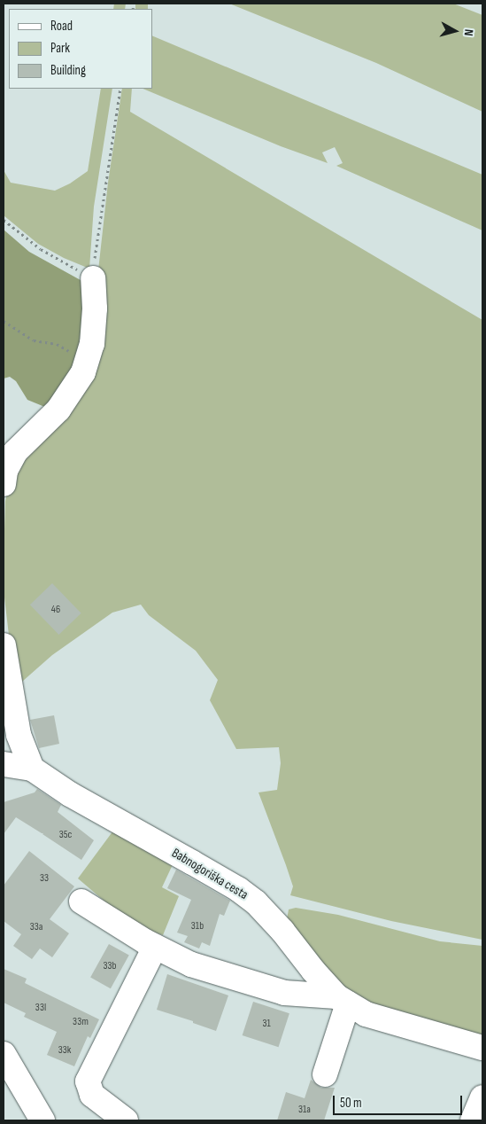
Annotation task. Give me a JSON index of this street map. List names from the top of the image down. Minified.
{"streets":{"street":["Babnogoriška cesta"]},"house_numbers":["46","35c","33","31b","33a","33b","33l","33m","31","33k","31a"],"legend":["Road","Park","Building"],"scale_bar":"50 m","north":"right"}
